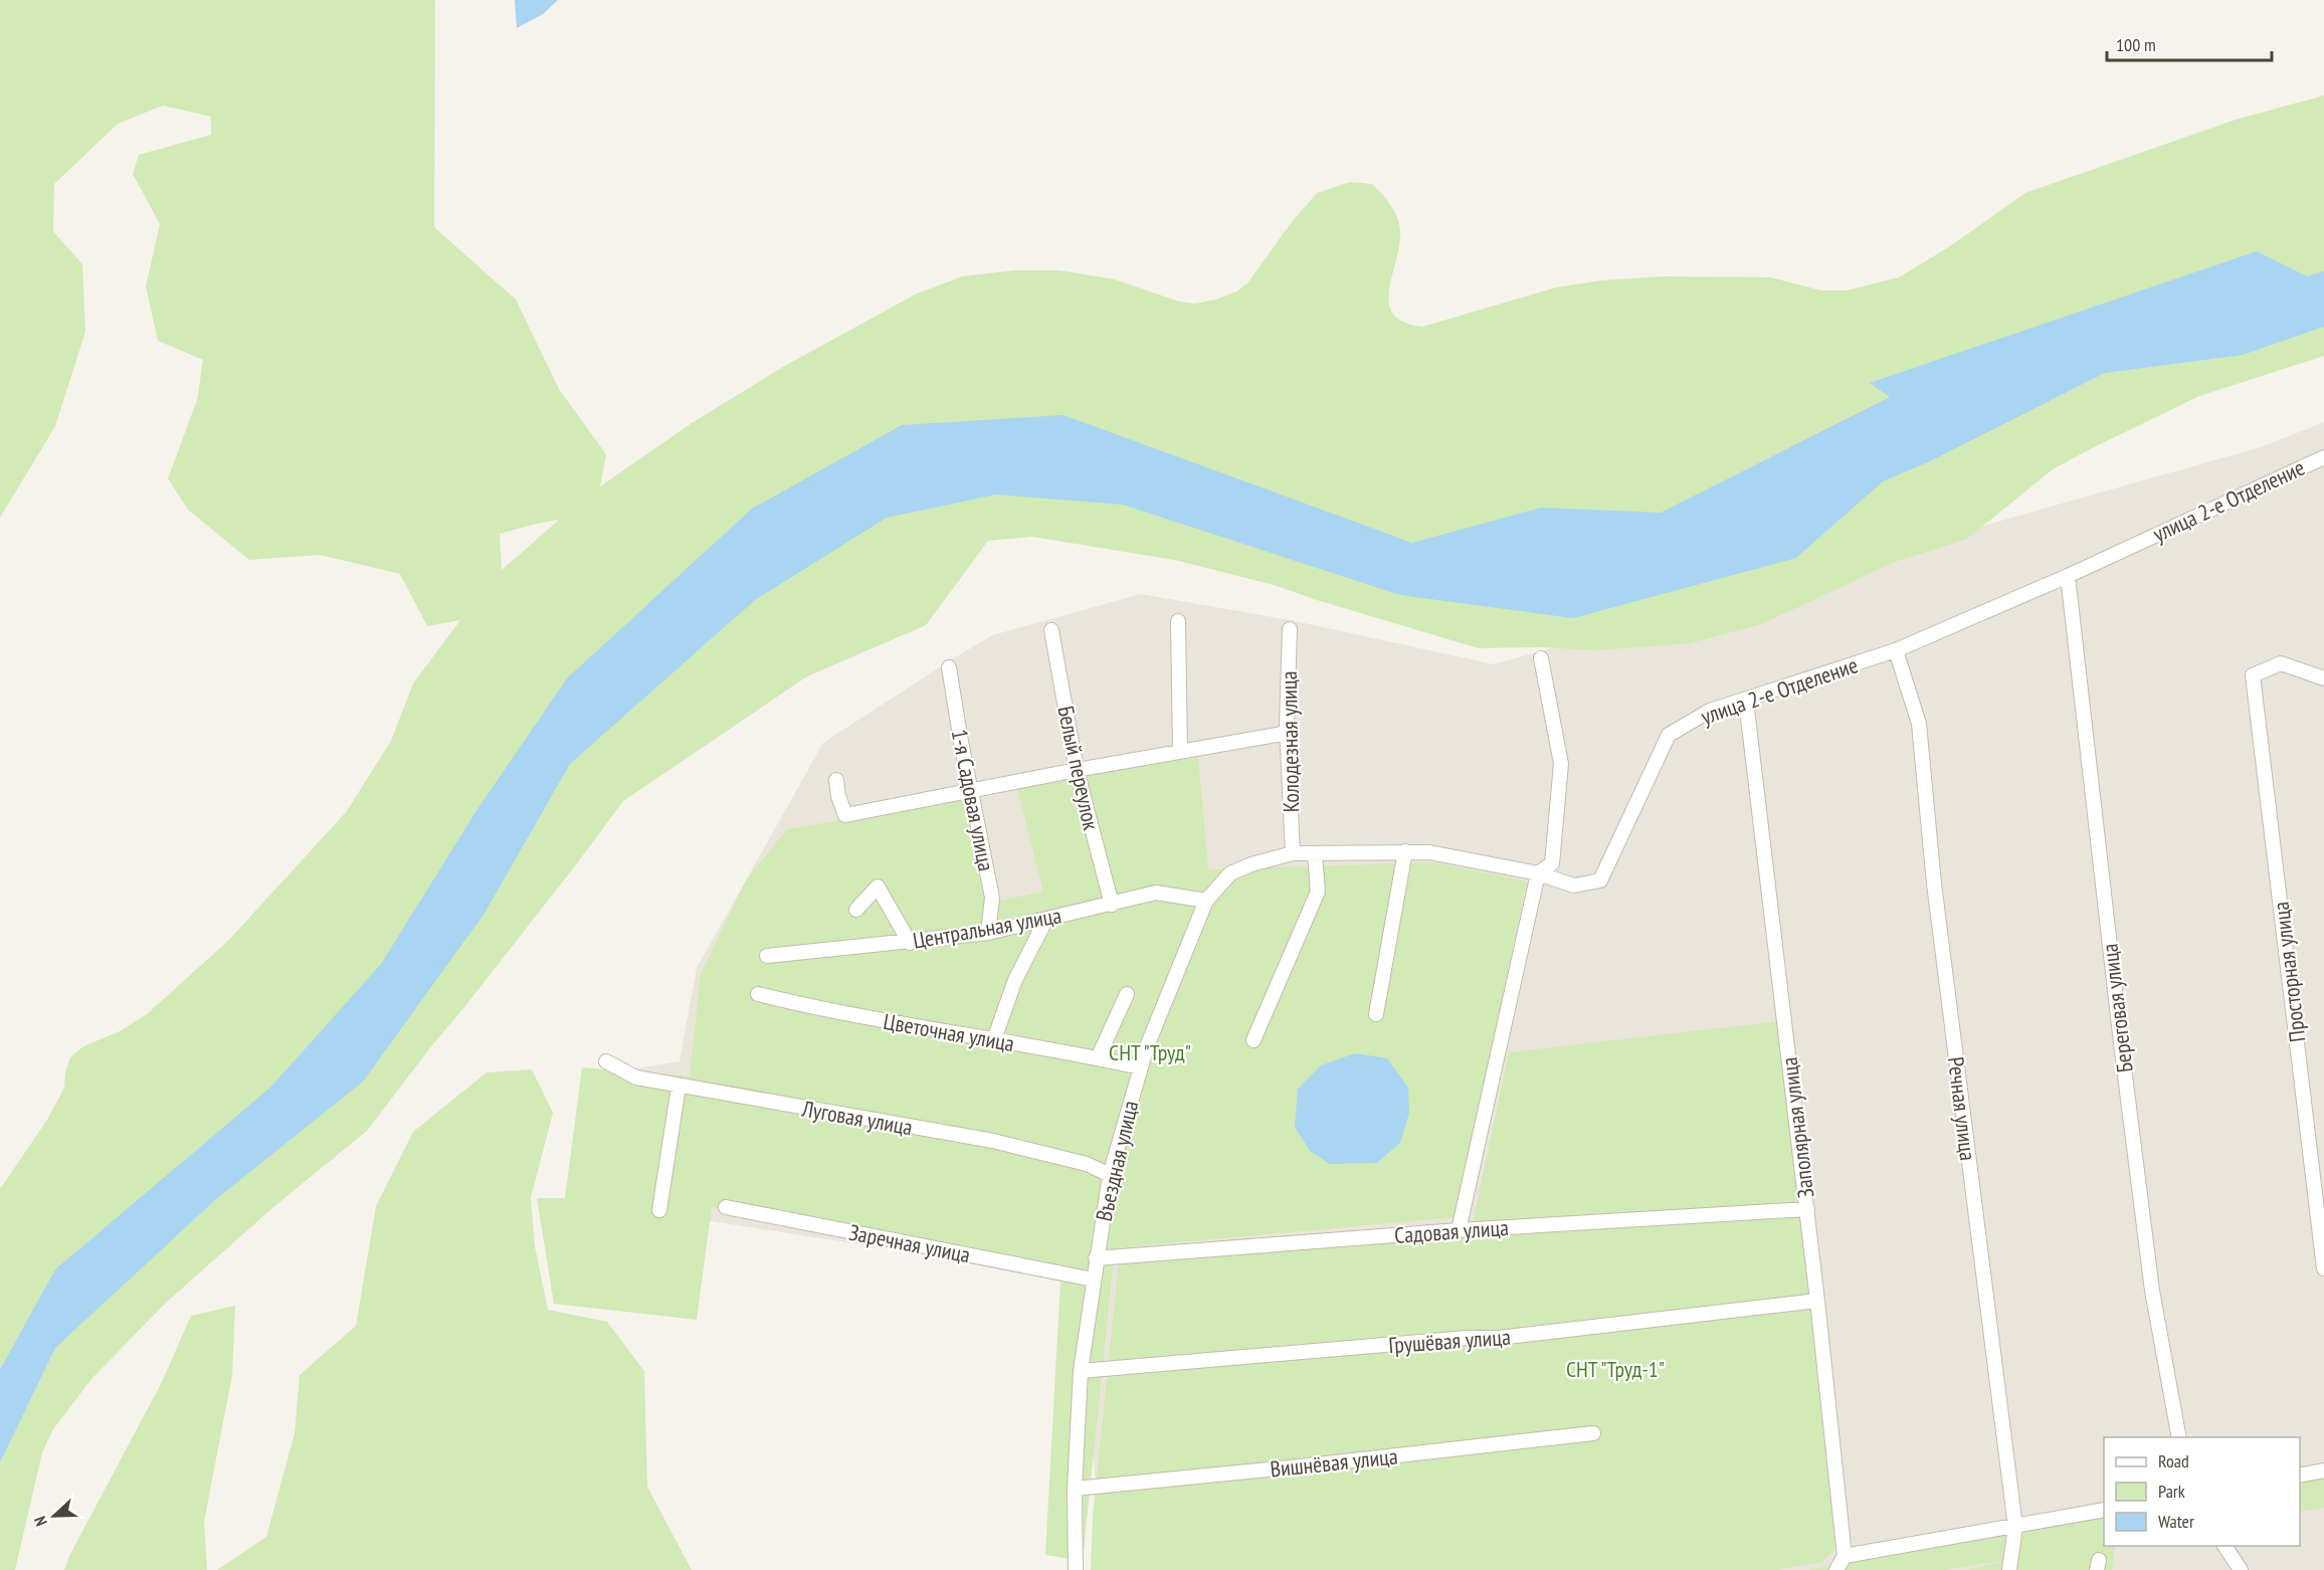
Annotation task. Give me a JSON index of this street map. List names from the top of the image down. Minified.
{"streets":{"street":["улица 2-е Отделение","Колодезная улица","Белый переулок","1-я Садовая улица","Центральная улица","Просторная улица","Береговая улица","Цветочная улица","Речная улица","Луговая улица","Заполярная улица","Въездная улица","Садовая улица","Заречная улица","Грушёвая улица","Вишнёвая улица"]},"crossings":[["улица 2-е Отделение","Колодезная улица"],["улица 2-е Отделение","Береговая улица"],["улица 2-е Отделение","Речная улица"],["улица 2-е Отделение","Заполярная улица"],["улица 2-е Отделение","Въездная улица"],["Колодезная улица","Въездная улица"],["Белый переулок","Центральная улица"],["1-я Садовая улица","Центральная улица"],["Центральная улица","Въездная улица"],["Цветочная улица","Въездная улица"],["Луговая улица","Въездная улица"],["Заполярная улица","Садовая улица"],["Заполярная улица","Грушёвая улица"],["Въездная улица","Садовая улица"],["Въездная улица","Заречная улица"],["Въездная улица","Грушёвая улица"],["Въездная улица","Вишнёвая улица"]],"parks":["СНТ \"Труд\"","СНТ \"Труд-1\""],"legend":["Road","Park","Water"],"scale_bar":"100 m","north":"left"}
